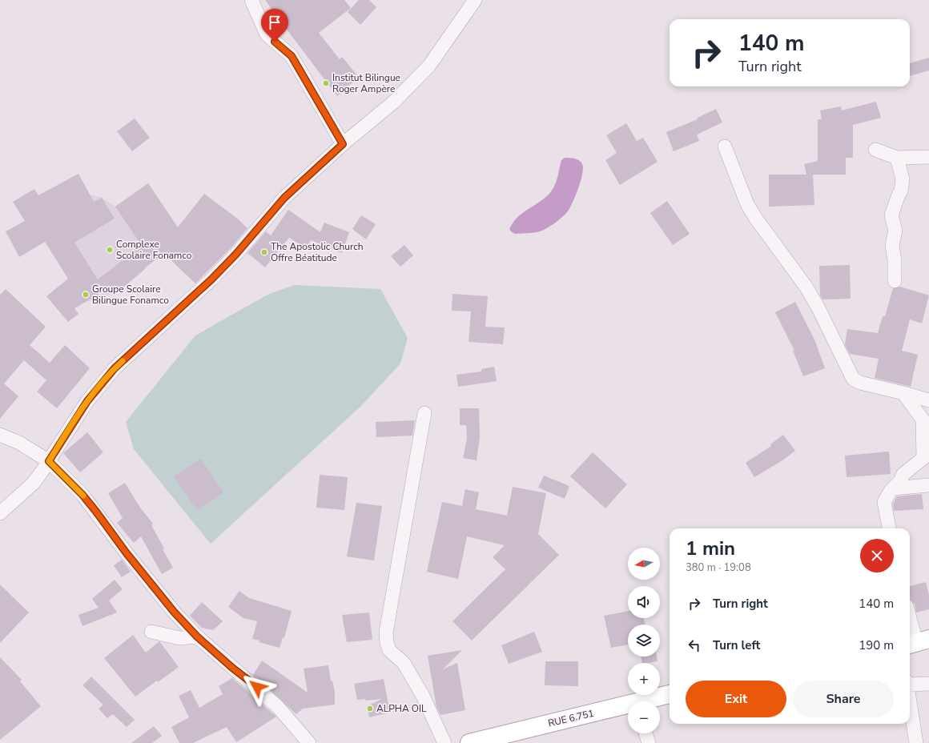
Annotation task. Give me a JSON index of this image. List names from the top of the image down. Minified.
{"streets":{"main road":["RUE 6.751"]},"places":["Institut Bilingue Roger Ampère","Complexe Scolaire Fonamco","The Apostolic Church Offre Béatitude","Groupe Scolaire Bilingue Fonamco","ALPHA OIL"],"north":"left","page":{"turn":["140 m","Turn right"],"heading":["1 min","380 m · 19:08"],"map_buttons":["+","−"],"list":[{"name":"Turn right","value":"140 m"},{"name":"Turn left","value":"190 m"}],"buttons":["Exit","Share"]}}
